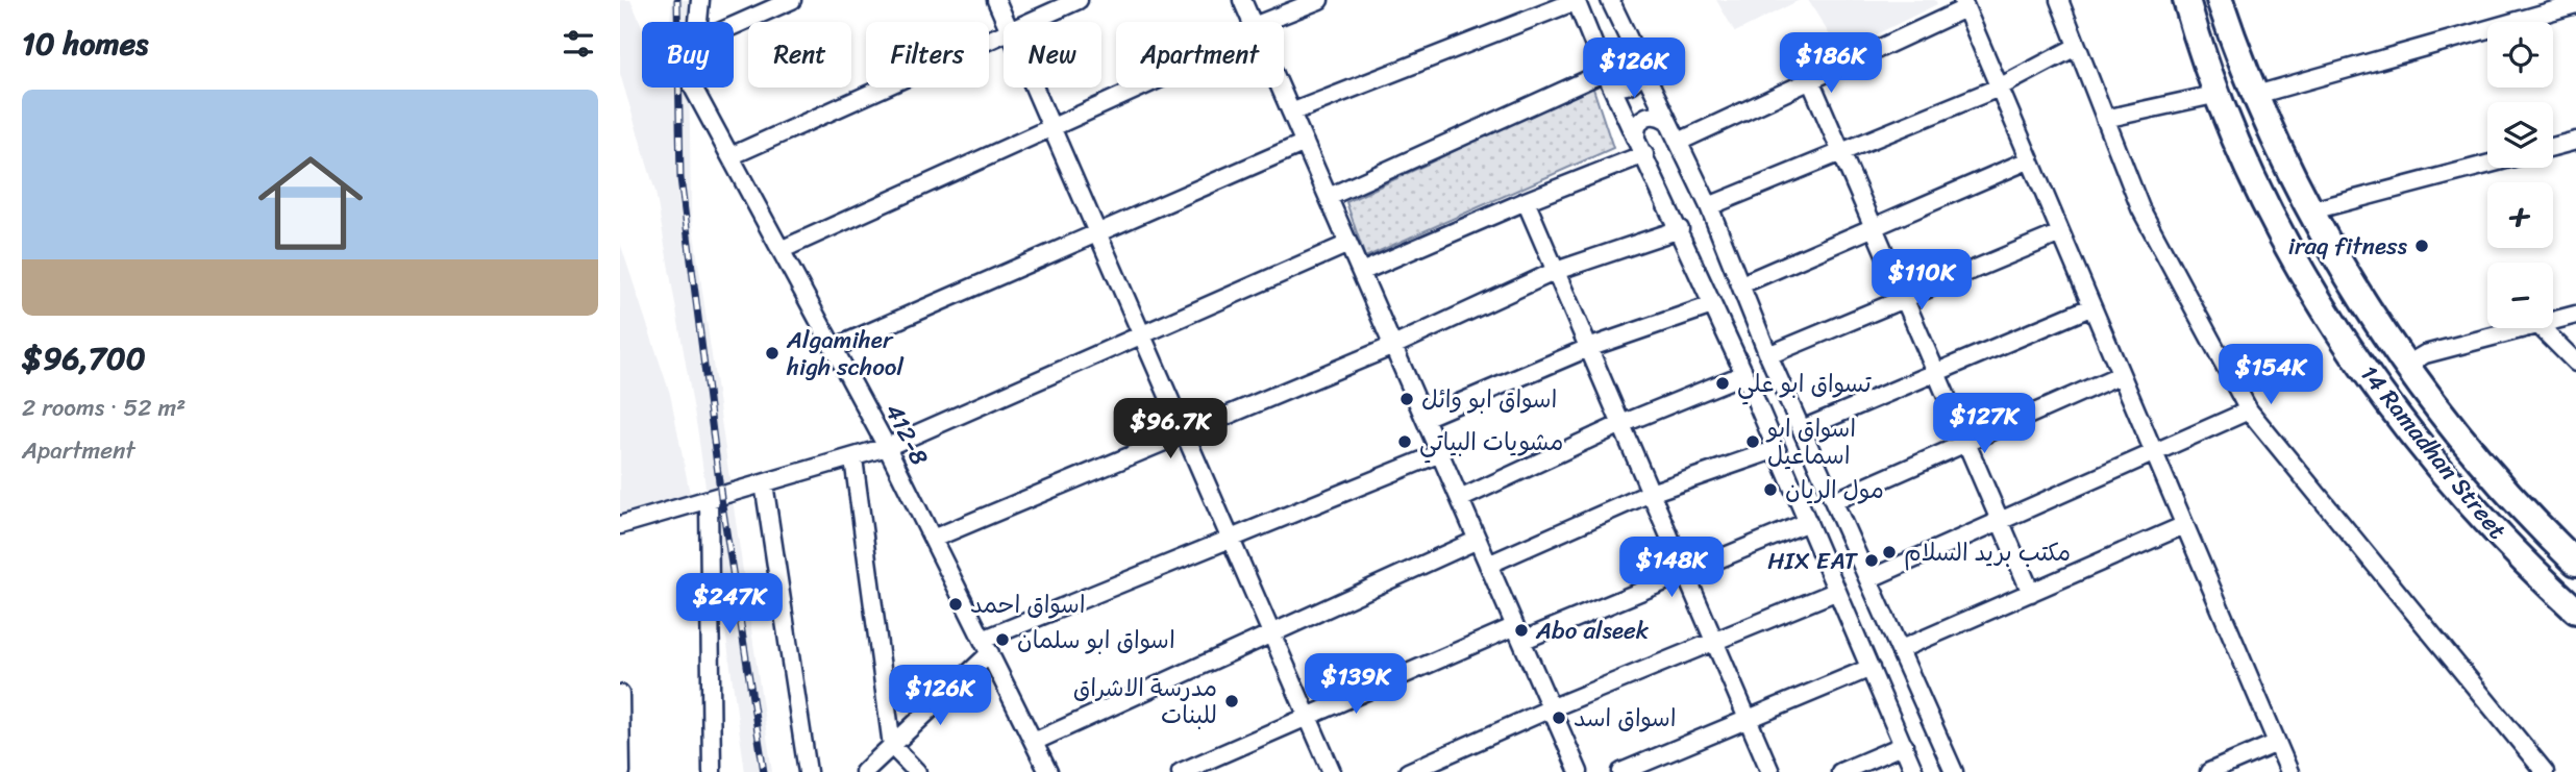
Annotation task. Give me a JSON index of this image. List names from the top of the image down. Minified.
{"streets":{"main road":["14 Ramadhan Street"],"street":["412-8"]},"places":["iraq fitness","Algamiher high school","تسواق ابو علي","اسواق ابو وائل","مشويات البياتي","اسواق ابو اسماعيل","مول الريان","مكتب بريد السلام","HIX EAT","اسواق احمد","Abo alseek","اسواق ابو سلمان","مدرسة الاشراق للبنات","اسواق اسد"],"page":{"heading":"10 homes","map_buttons":["+","−"],"chip":["Buy","Rent","Filters","New","Apartment"],"price":["$186K","$126K","$110K","$154K","$127K","$96.7K","$148K","$247K","$139K","$126K"],"list":[{"name":"$96,700","note":"2 rooms · 52 m² · Apartment"}]}}
